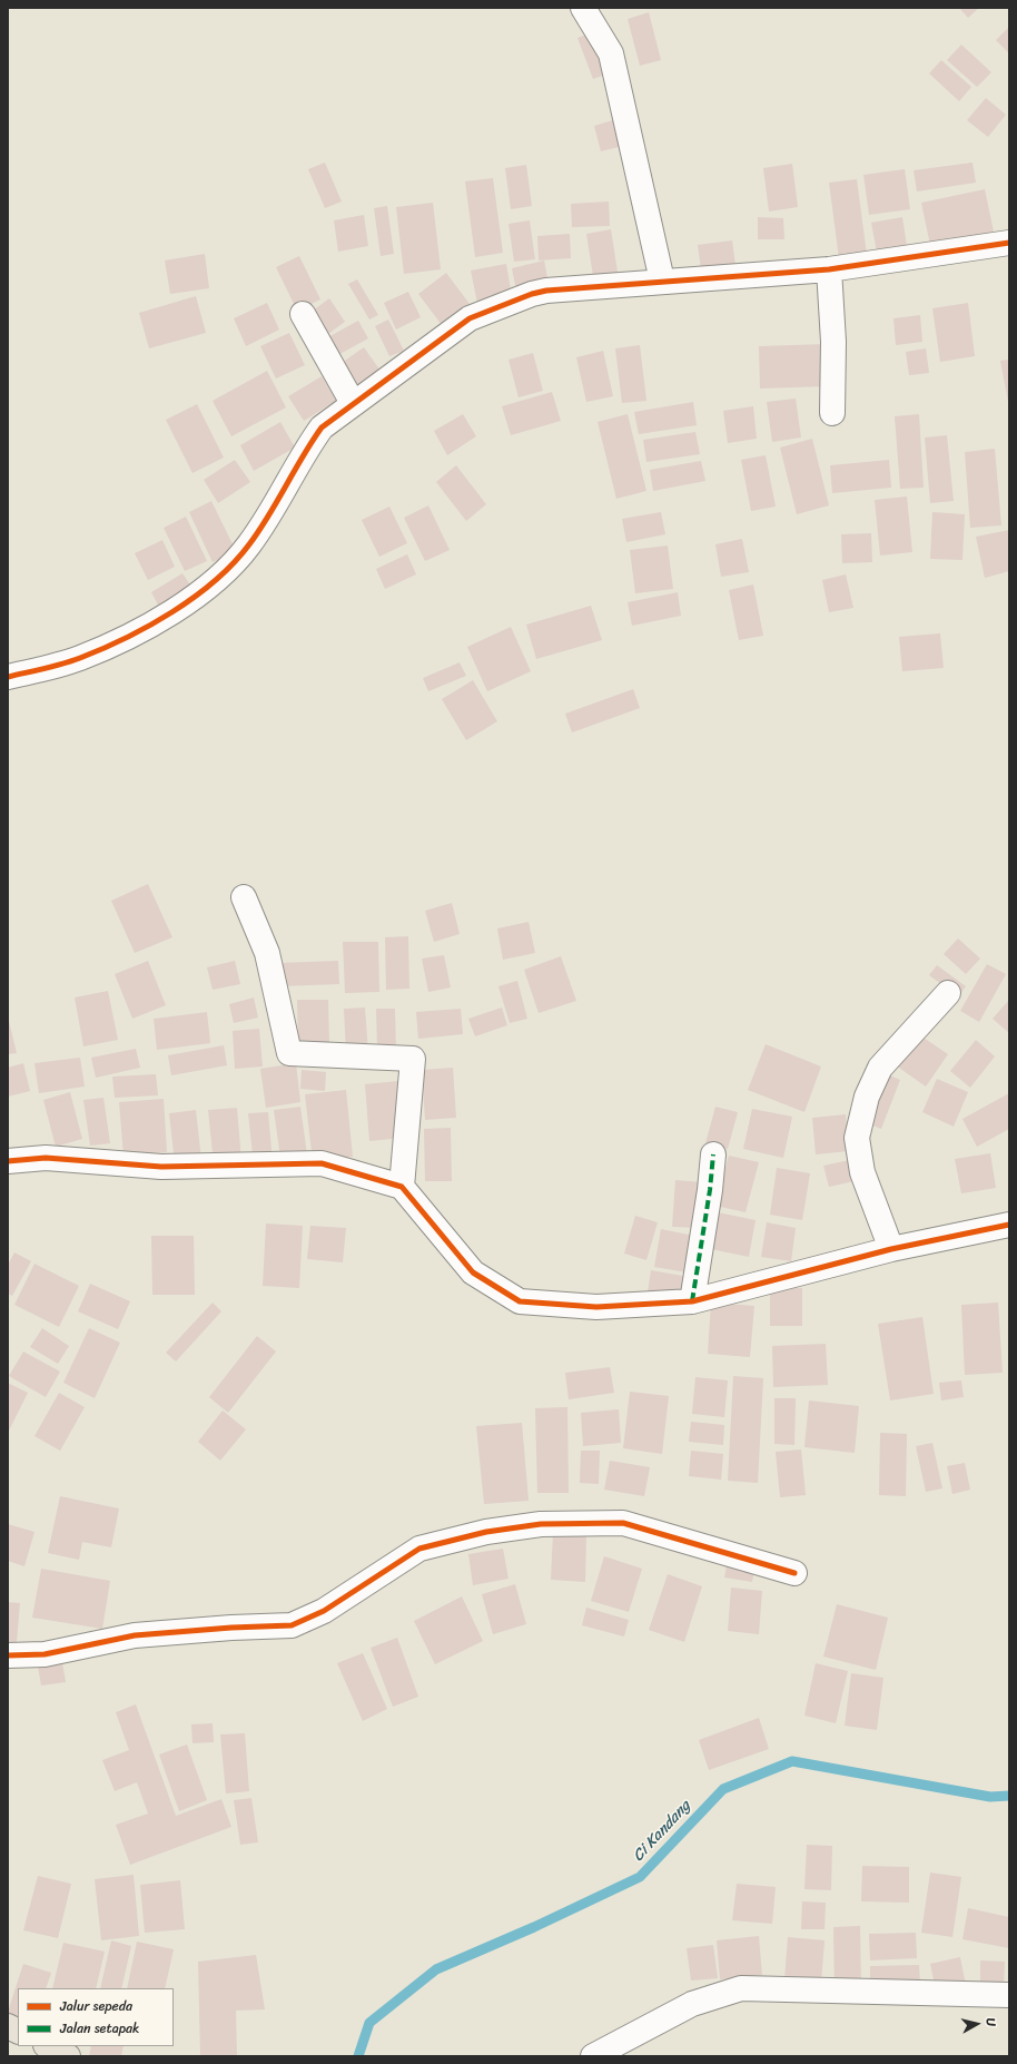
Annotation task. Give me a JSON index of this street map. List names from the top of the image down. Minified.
{"water":["Ci Kandang"],"legend":["Jalur sepeda","Jalan setapak"],"north":"right"}
